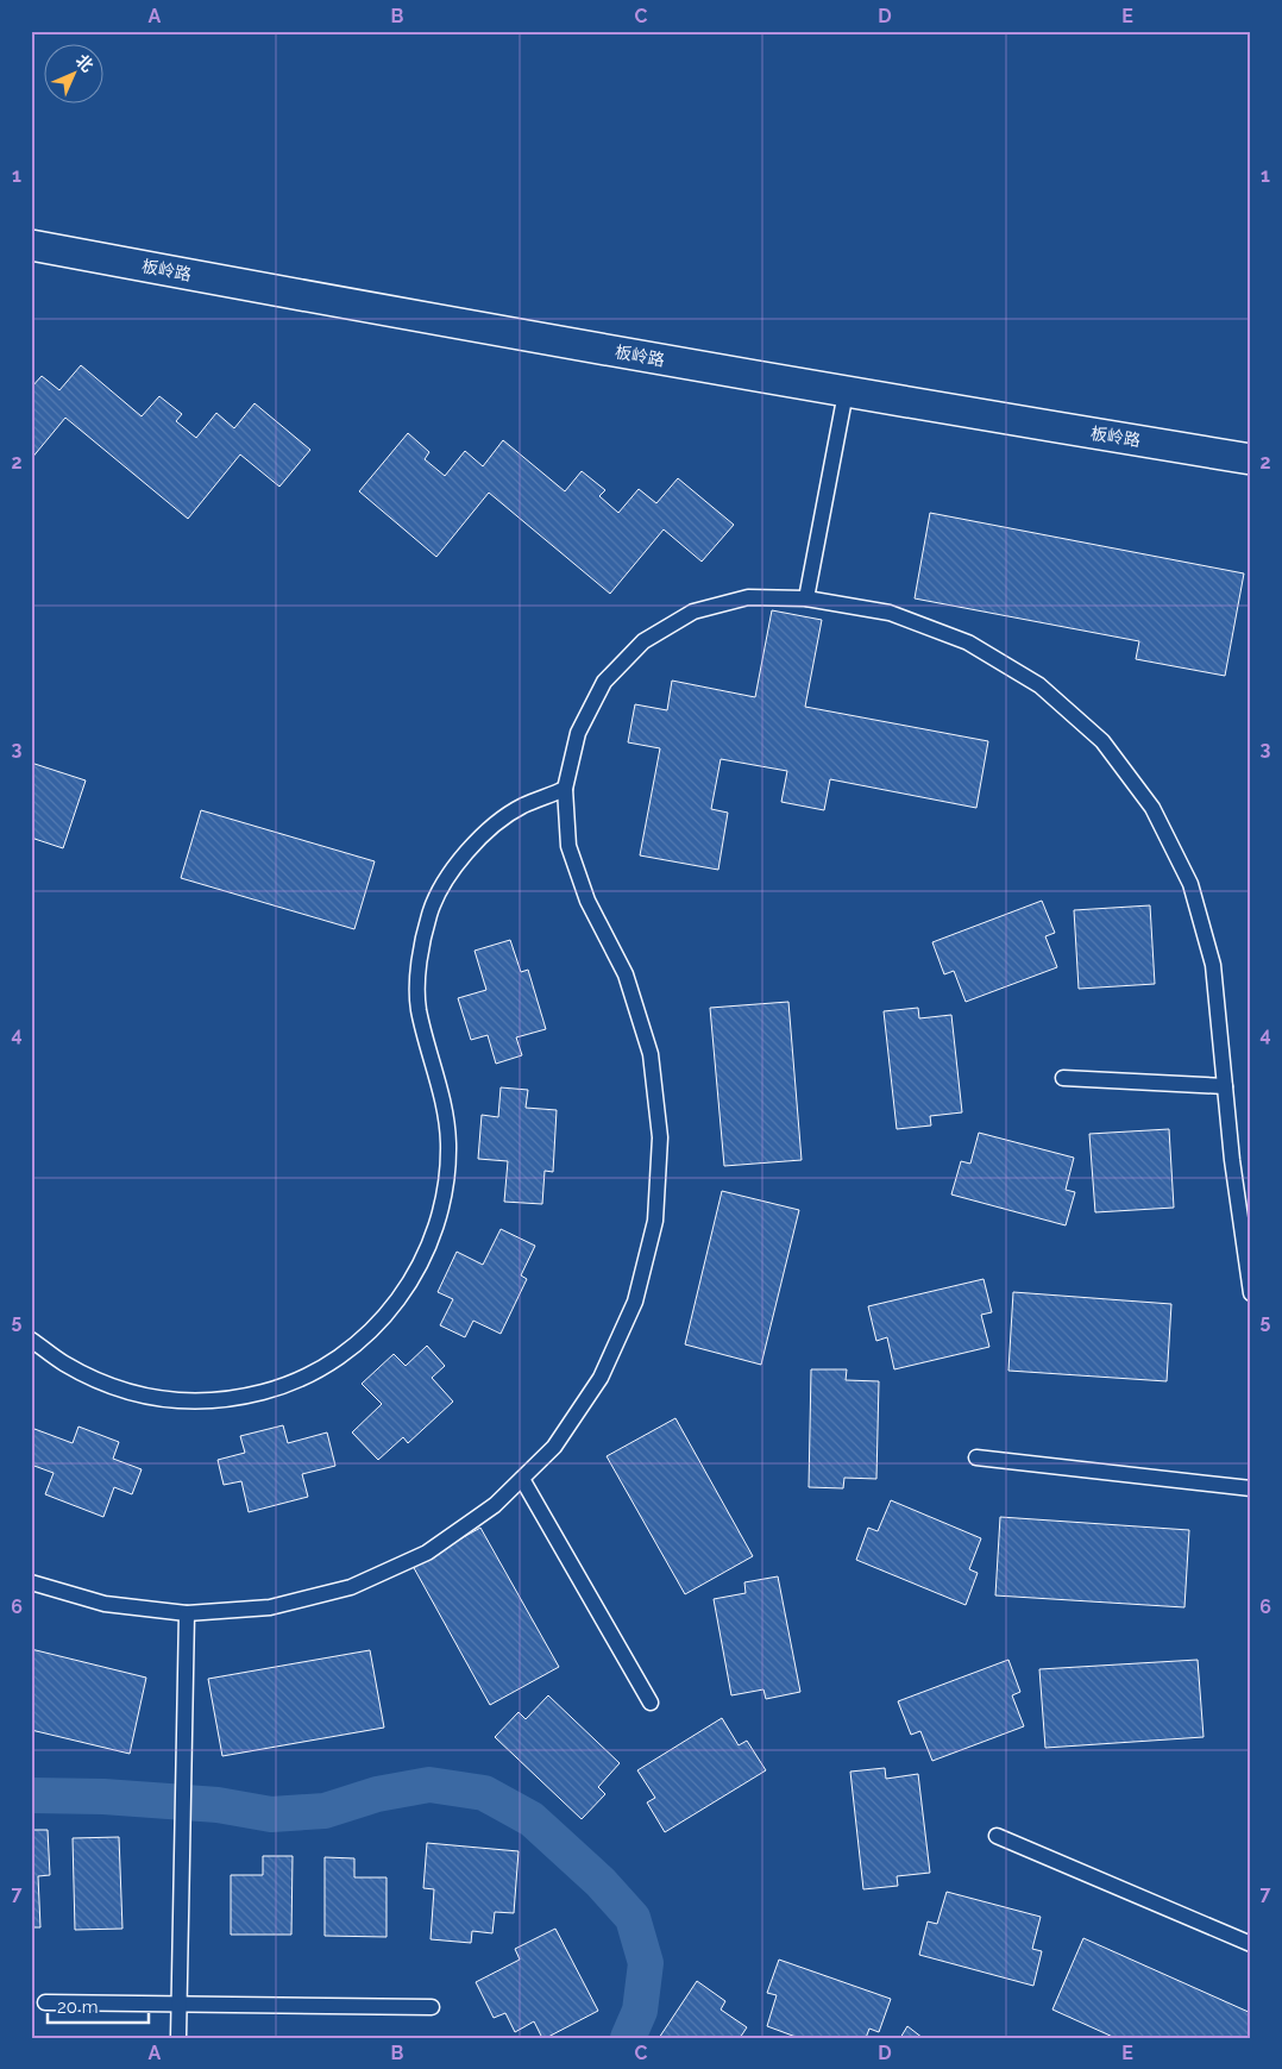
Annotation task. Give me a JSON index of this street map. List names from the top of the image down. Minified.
{"streets":{"street":["板岭路"]},"scale_bar":"20 m","north":"top right","grid":{"columns":["A","B","C","D","E"],"rows":["1","2","3","4","5","6","7"]}}
